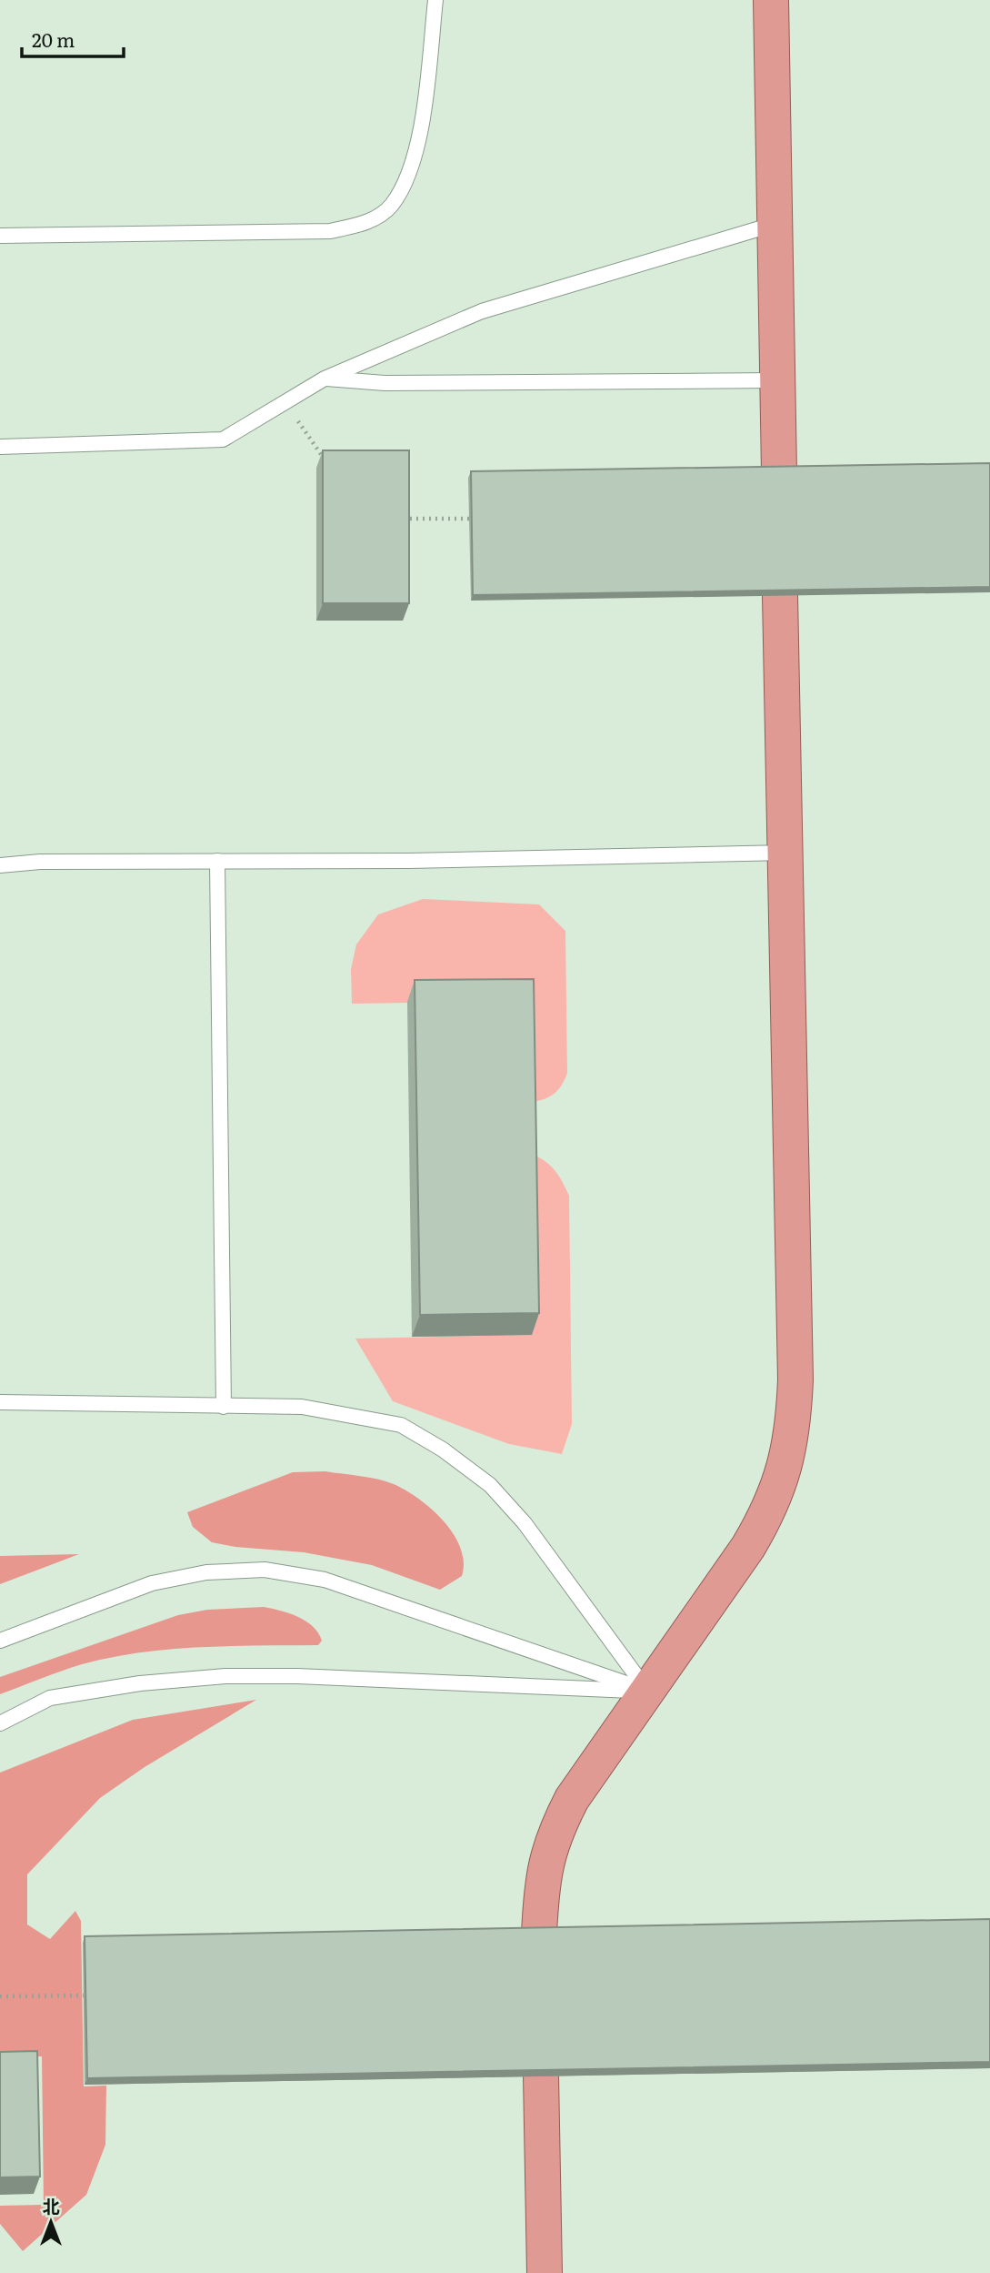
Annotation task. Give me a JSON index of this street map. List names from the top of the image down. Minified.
{"scale_bar":"20 m","north":"top"}
